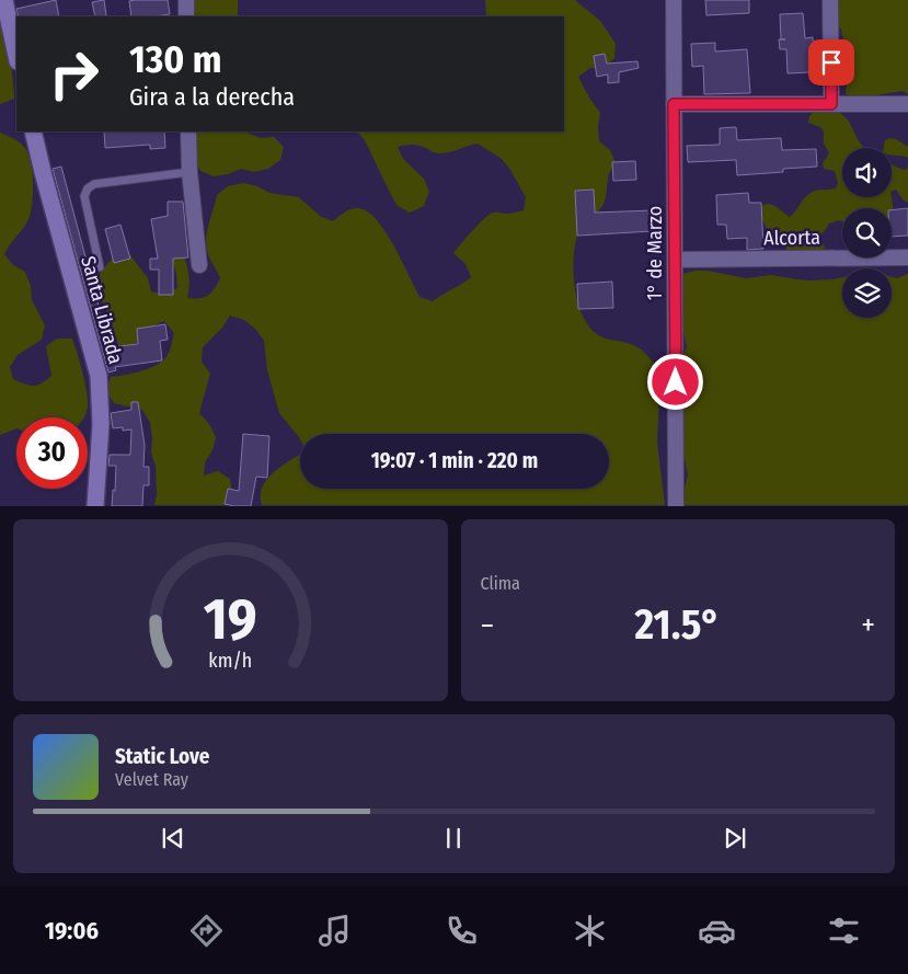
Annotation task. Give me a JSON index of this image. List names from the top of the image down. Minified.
{"streets":{"street":["Alcorta","1° de Marzo","Santa Librada"]},"crossings":[["Alcorta","1° de Marzo"]],"page":{"turn":["130 m","Gira a la derecha"],"limit":"30","trip":"19:07 · 1 min · 220 m","tile":"Clima","heat":["−","21.5°","+"],"song":["Static Love","Velvet Ray"],"tabs":"19:06","gauge":["19","km/h"]}}
